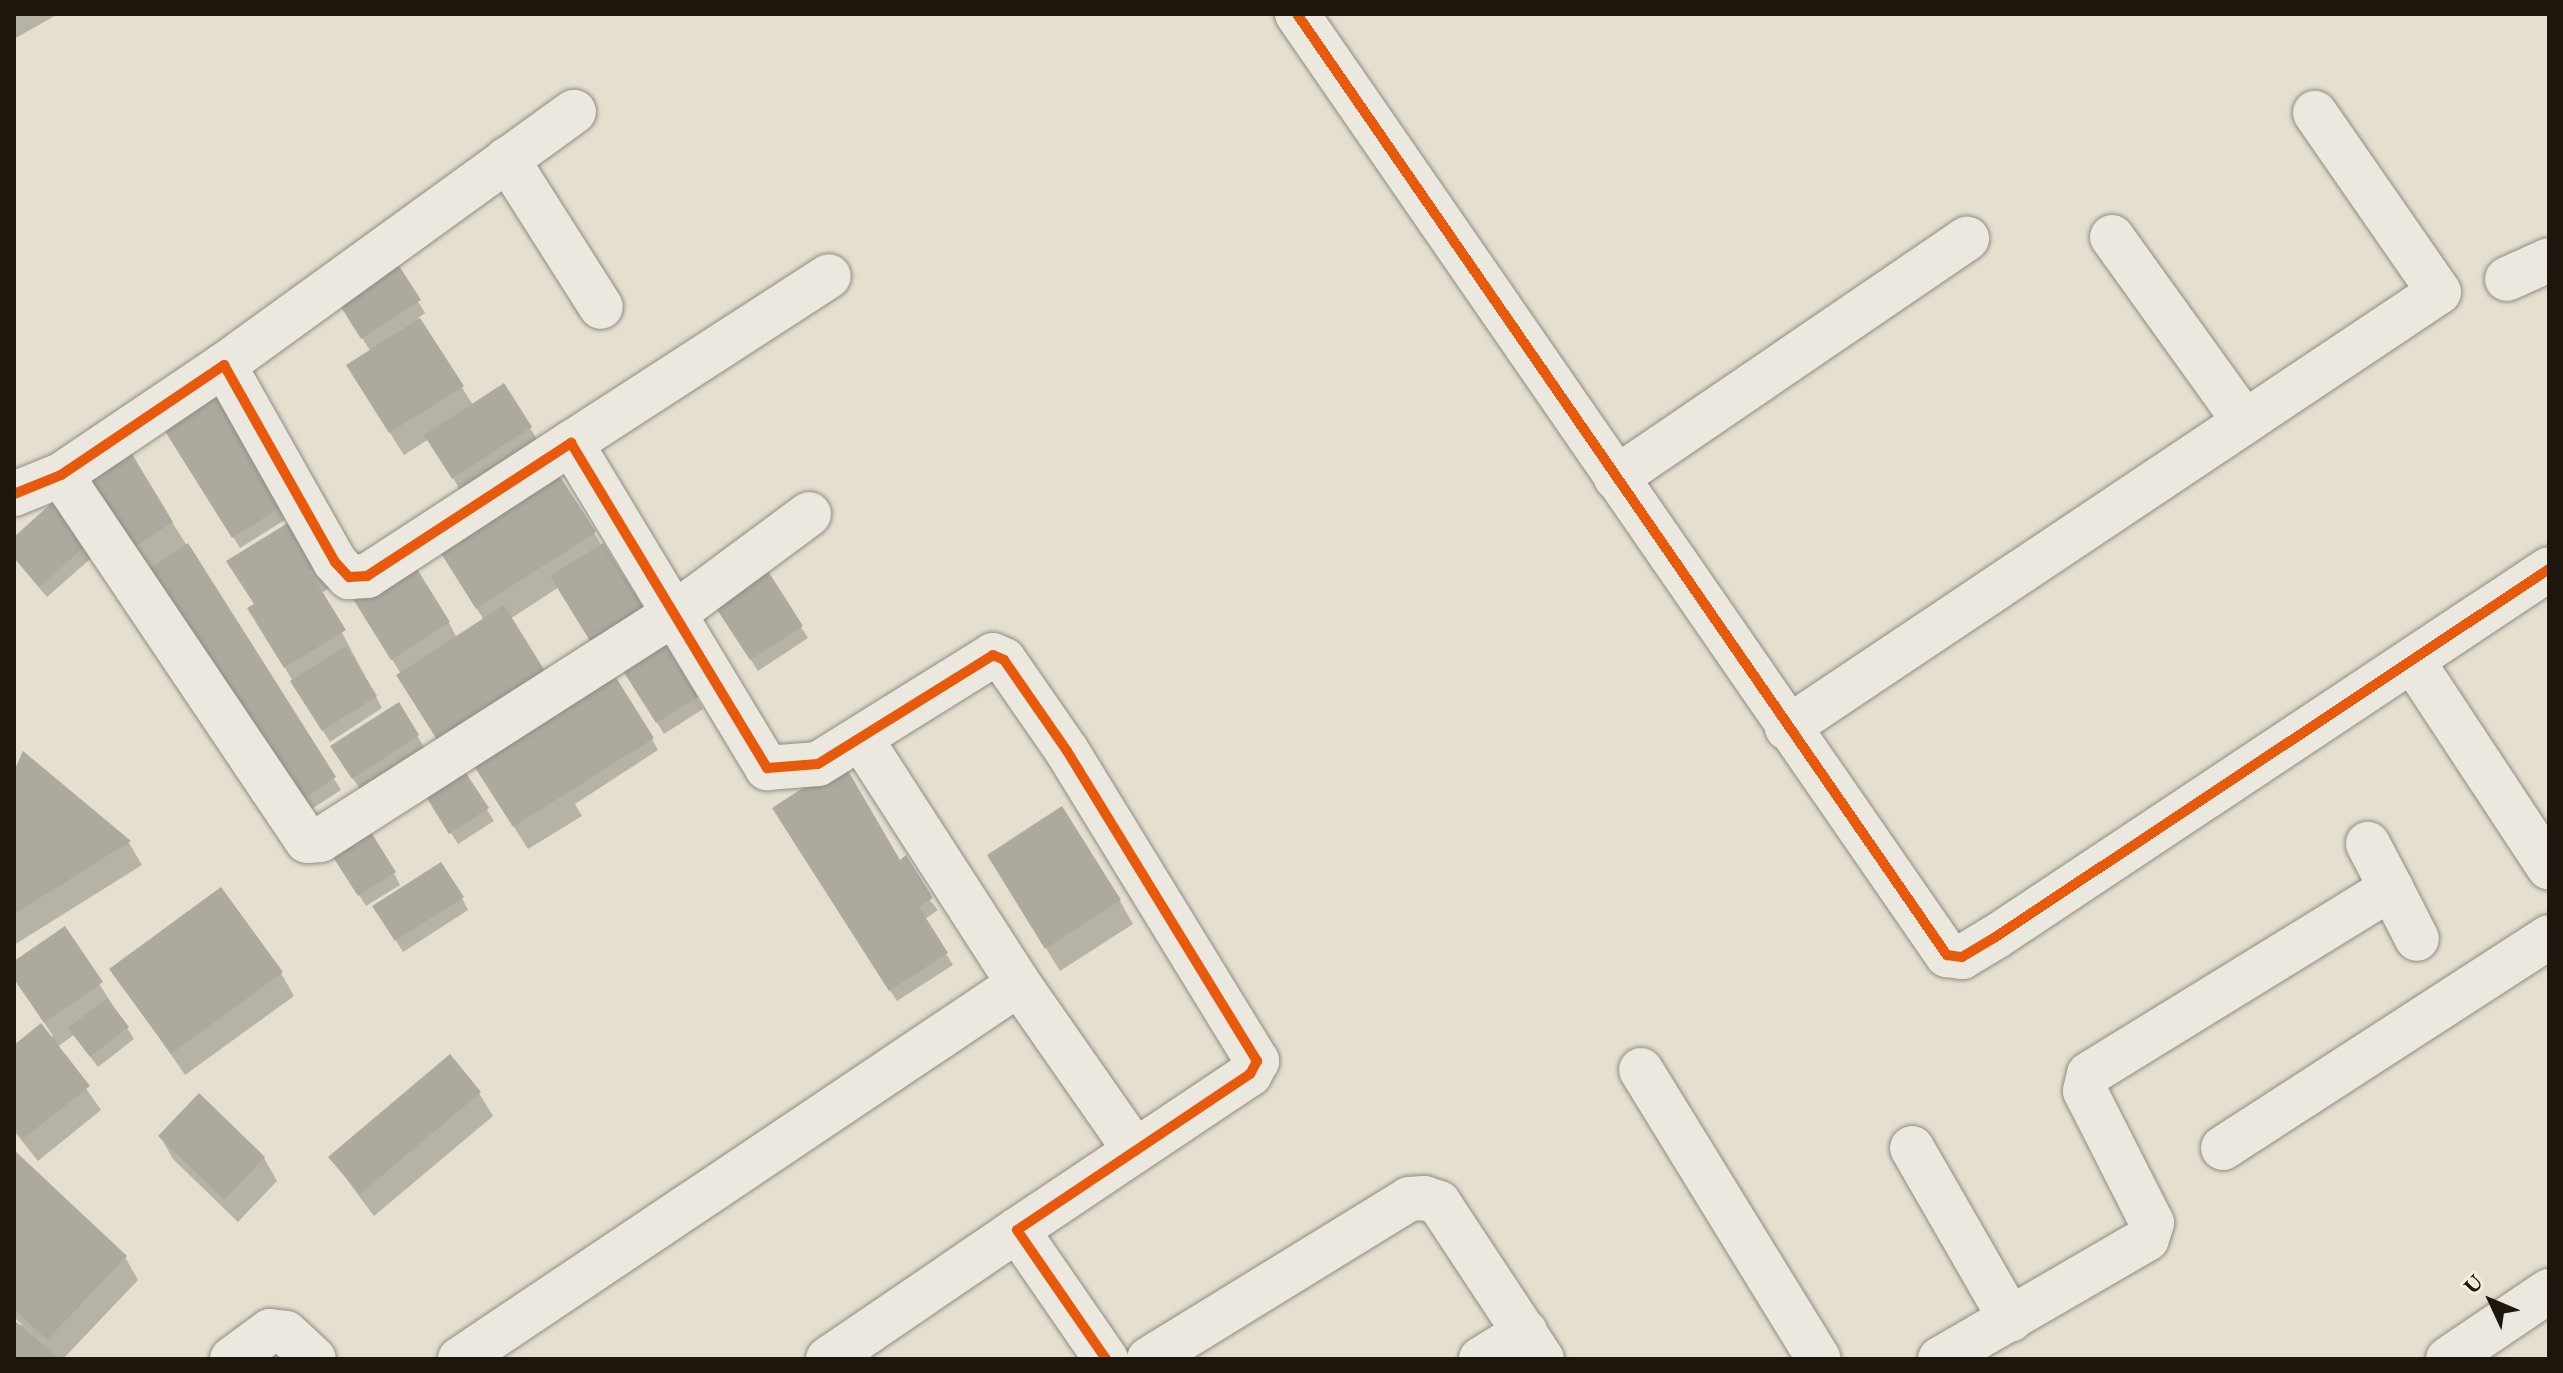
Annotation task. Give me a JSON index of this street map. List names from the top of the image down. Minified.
{"north":"top left"}
